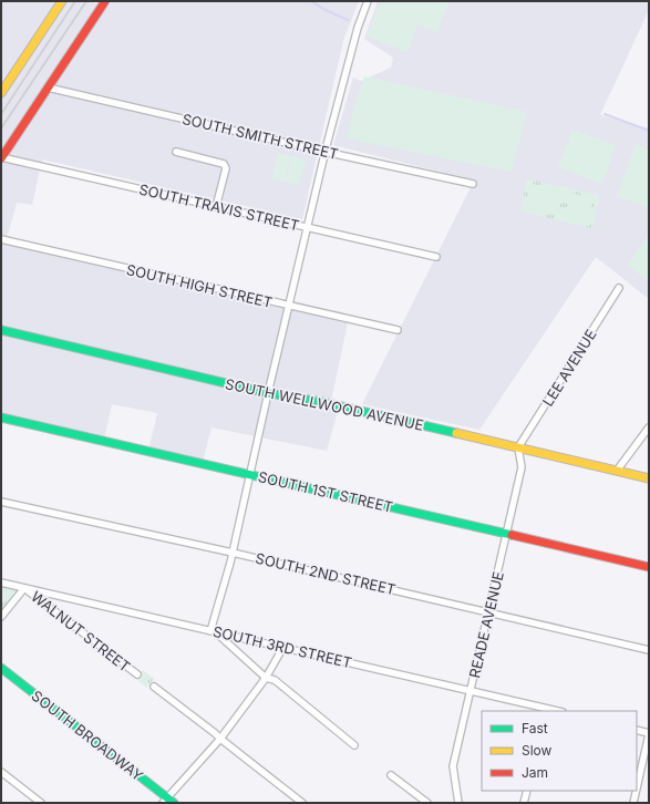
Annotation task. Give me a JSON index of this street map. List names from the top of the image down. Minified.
{"streets":{"street":["SOUTH SMITH STREET","SOUTH TRAVIS STREET","SOUTH HIGH STREET","LEE AVENUE","SOUTH WELLWOOD AVENUE","SOUTH 1ST STREET","SOUTH 2ND STREET","READE AVENUE","WALNUT STREET","SOUTH 3RD STREET","SOUTH BROADWAY"]},"crossings":[["LEE AVENUE","SOUTH WELLWOOD AVENUE"],["LEE AVENUE","READE AVENUE"],["SOUTH WELLWOOD AVENUE","READE AVENUE"],["SOUTH 1ST STREET","READE AVENUE"],["SOUTH 2ND STREET","READE AVENUE"],["READE AVENUE","SOUTH 3RD STREET"],["WALNUT STREET","SOUTH 3RD STREET"]],"legend":["Fast","Slow","Jam"]}
